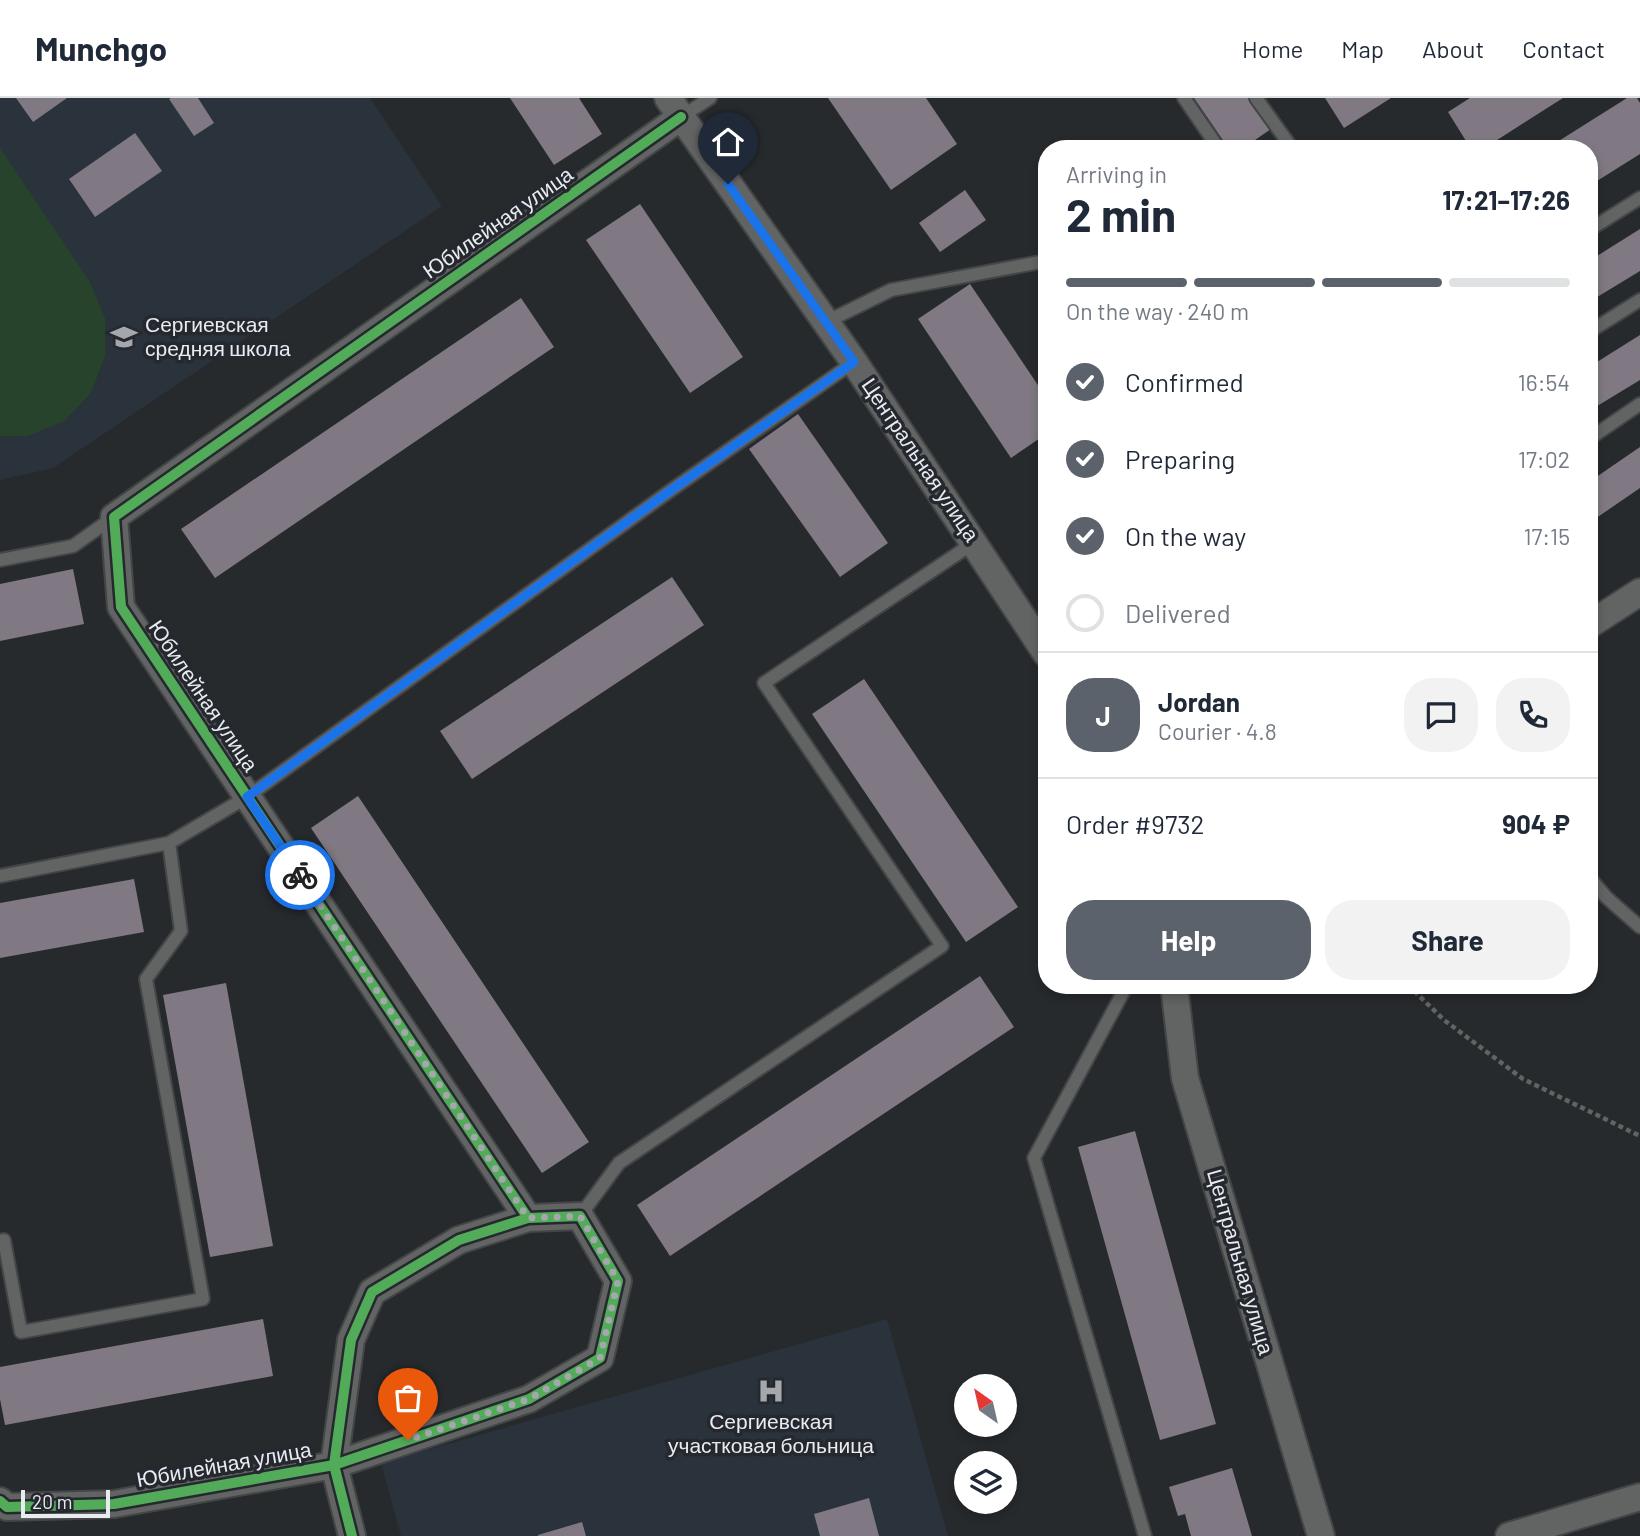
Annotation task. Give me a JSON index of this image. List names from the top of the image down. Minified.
{"streets":{"street":["Юбилейная улица","Центральная улица"]},"crossings":[["Юбилейная улица","Центральная улица"]],"places":{"school or university":["Сергиевская средняя школа"],"hospital":["Сергиевская участковая больница"]},"scale_bar":"20 m","north":"top left","page":{"header":"Munchgo","nav":["Home","Map","About","Contact"],"heading":["2 min","Arriving in","17:21–17:26"],"panel":["Jordan","Courier · 4.8","Order #9732","904 ₽"],"bar":"On the way · 240 m","list":[["Confirmed","16:54"],["Preparing","17:02"],["On the way","17:15"],"Delivered"],"round":"J","buttons":["Help","Share"],"scale":"20 m"}}
